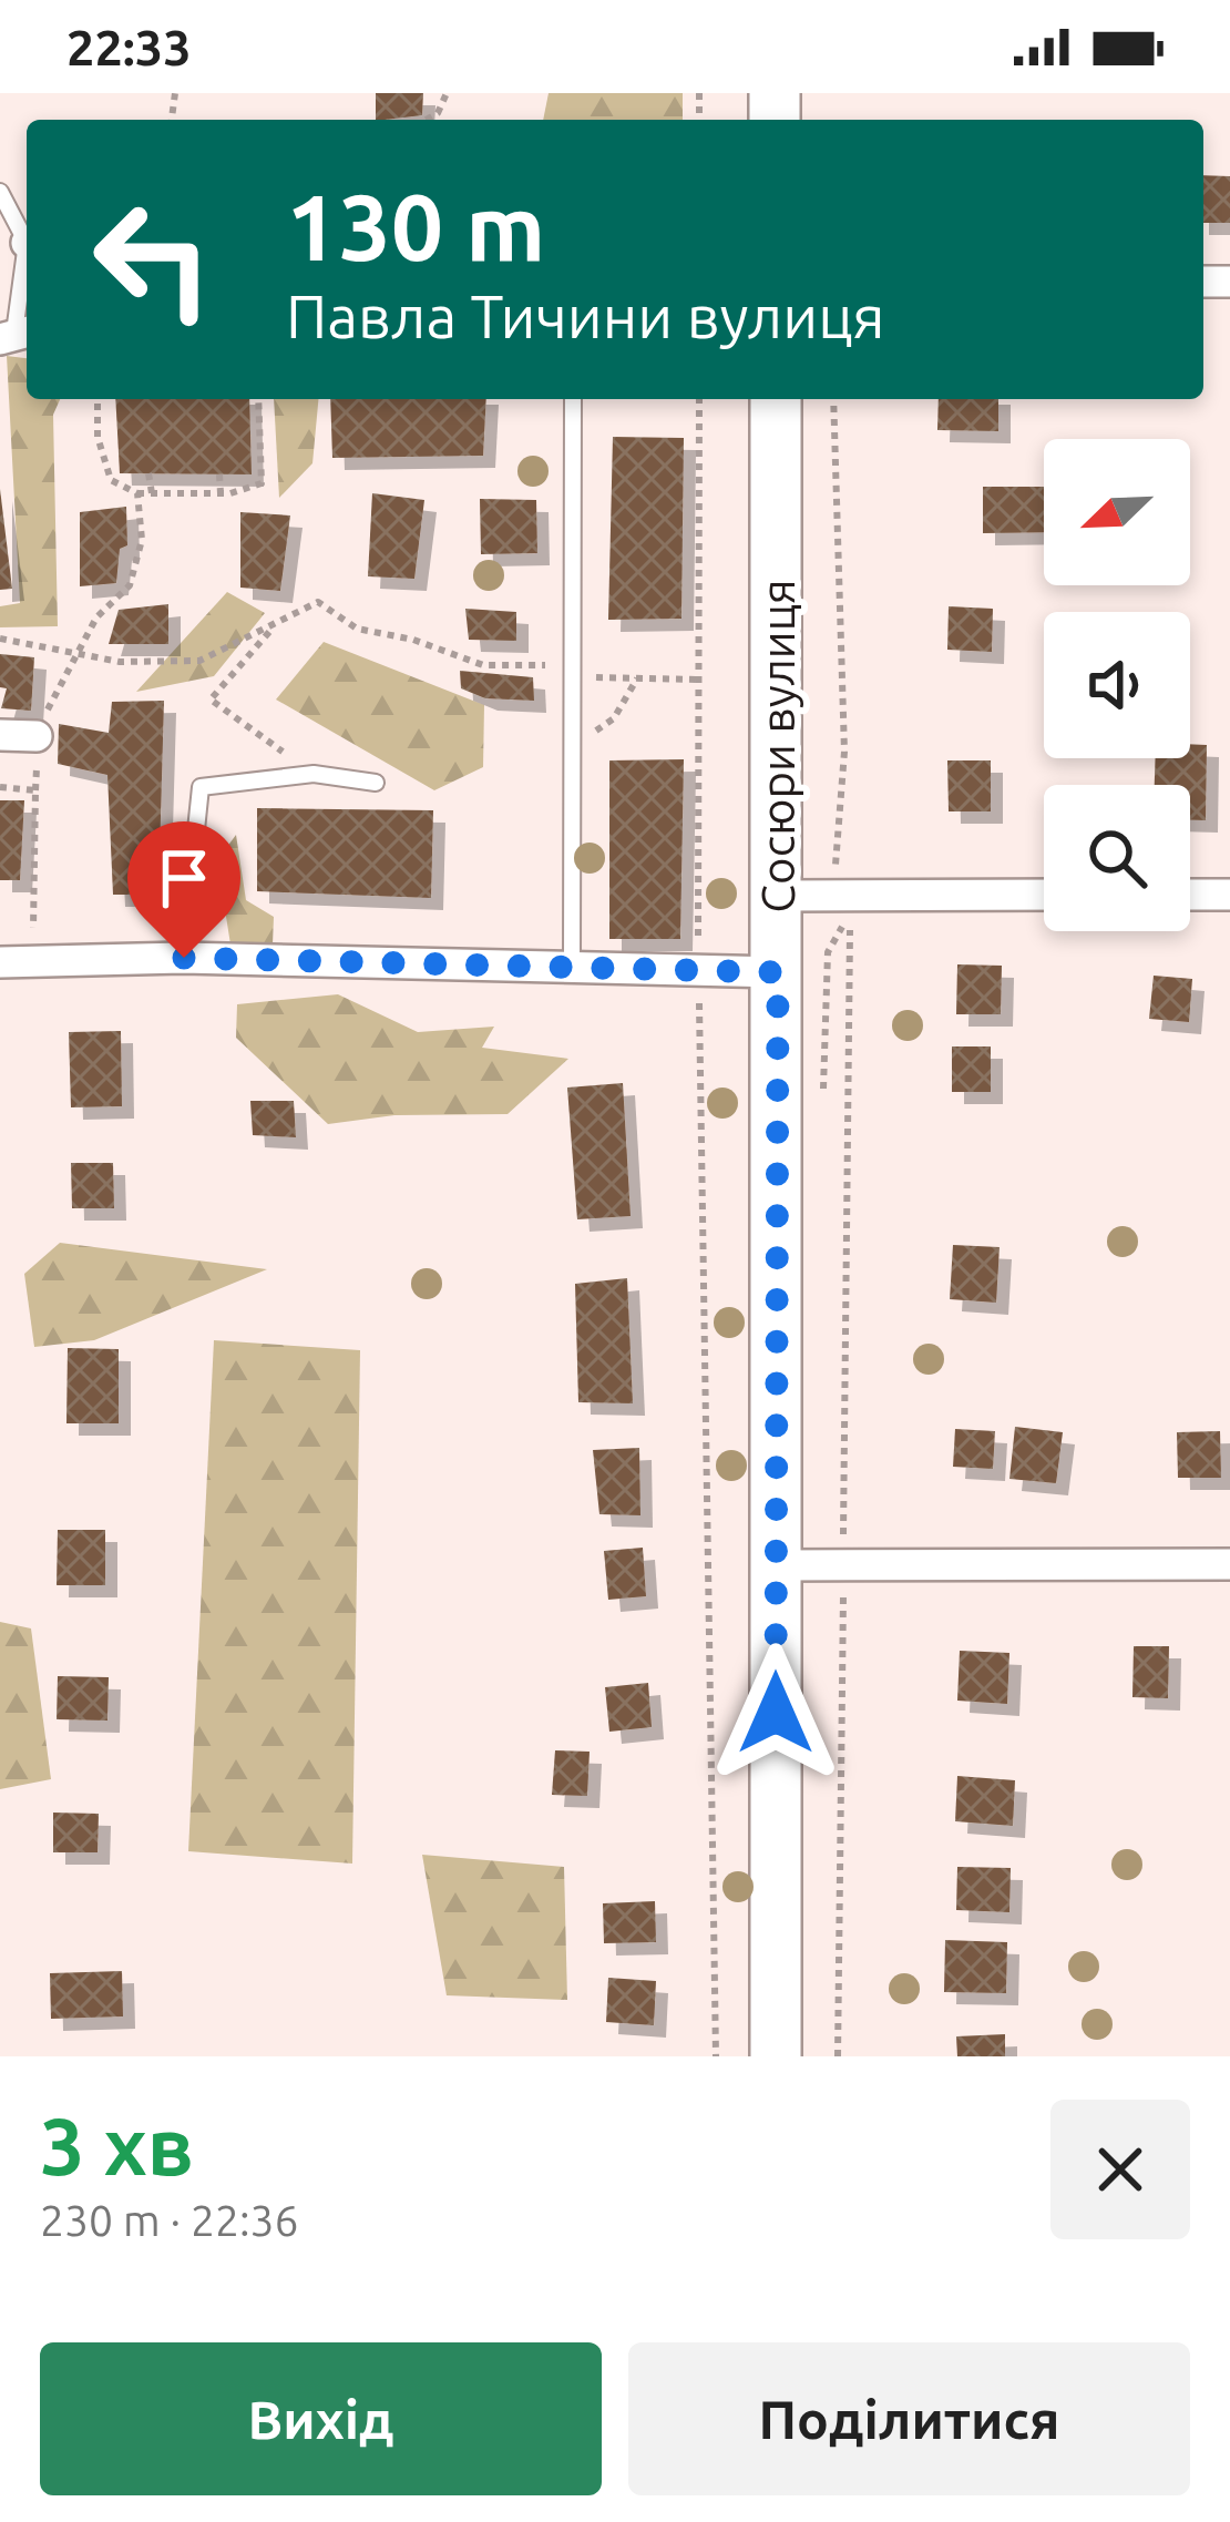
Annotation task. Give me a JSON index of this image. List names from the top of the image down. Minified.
{"streets":{"main road":["Сосюри вулиця"]},"north":"bottom left","page":{"status":"22:33","turn":["130 m","Павла Тичини вулиця"],"heading":["3 хв","230 m · 22:36"],"buttons":["Вихід","Поділитися"]}}
